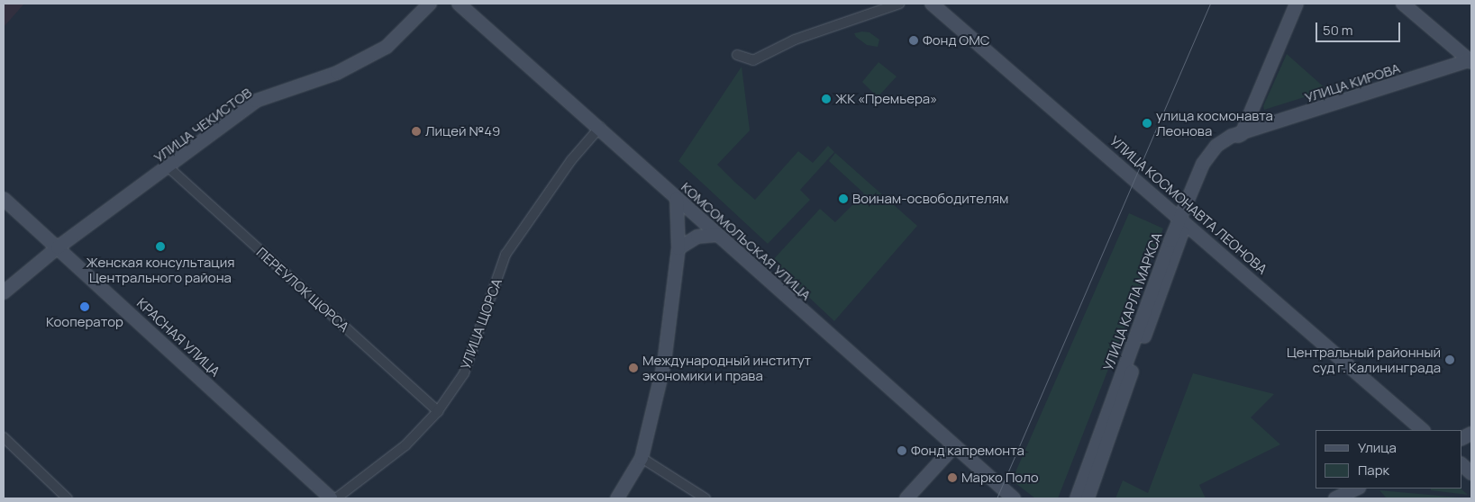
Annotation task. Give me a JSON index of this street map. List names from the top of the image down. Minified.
{"streets":{"main road":["УЛИЦА КИРОВА","УЛИЦА ЧЕКИСТОВ","УЛИЦА КОСМОНАВТА ЛЕОНОВА","КОМСОМОЛЬСКАЯ УЛИЦА","УЛИЦА КАРЛА МАРКСА","КРАСНАЯ УЛИЦА"],"street":["ПЕРЕУЛОК ЩОРСА","УЛИЦА ЩОРСА"]},"crossings":[["УЛИЦА КИРОВА","УЛИЦА КАРЛА МАРКСА"],["УЛИЦА ЧЕКИСТОВ","ПЕРЕУЛОК ЩОРСА"],["УЛИЦА ЧЕКИСТОВ","КРАСНАЯ УЛИЦА"],["УЛИЦА КОСМОНАВТА ЛЕОНОВА","УЛИЦА КАРЛА МАРКСА"],["КОМСОМОЛЬСКАЯ УЛИЦА","УЛИЦА ЩОРСА"],["ПЕРЕУЛОК ЩОРСА","УЛИЦА ЩОРСА"]],"places":["Фонд ОМС","ЖК «Премьера»","улица космонавта Леонова","Лицей №49","Воинам-освободителям","Женская консультация Центрального района","Кооператор","Центральный районный суд г. Калининграда","Международный институт экономики и права","Фонд капремонта","Марко Поло"],"legend":["Улица","Парк"],"scale_bar":"50 m"}
